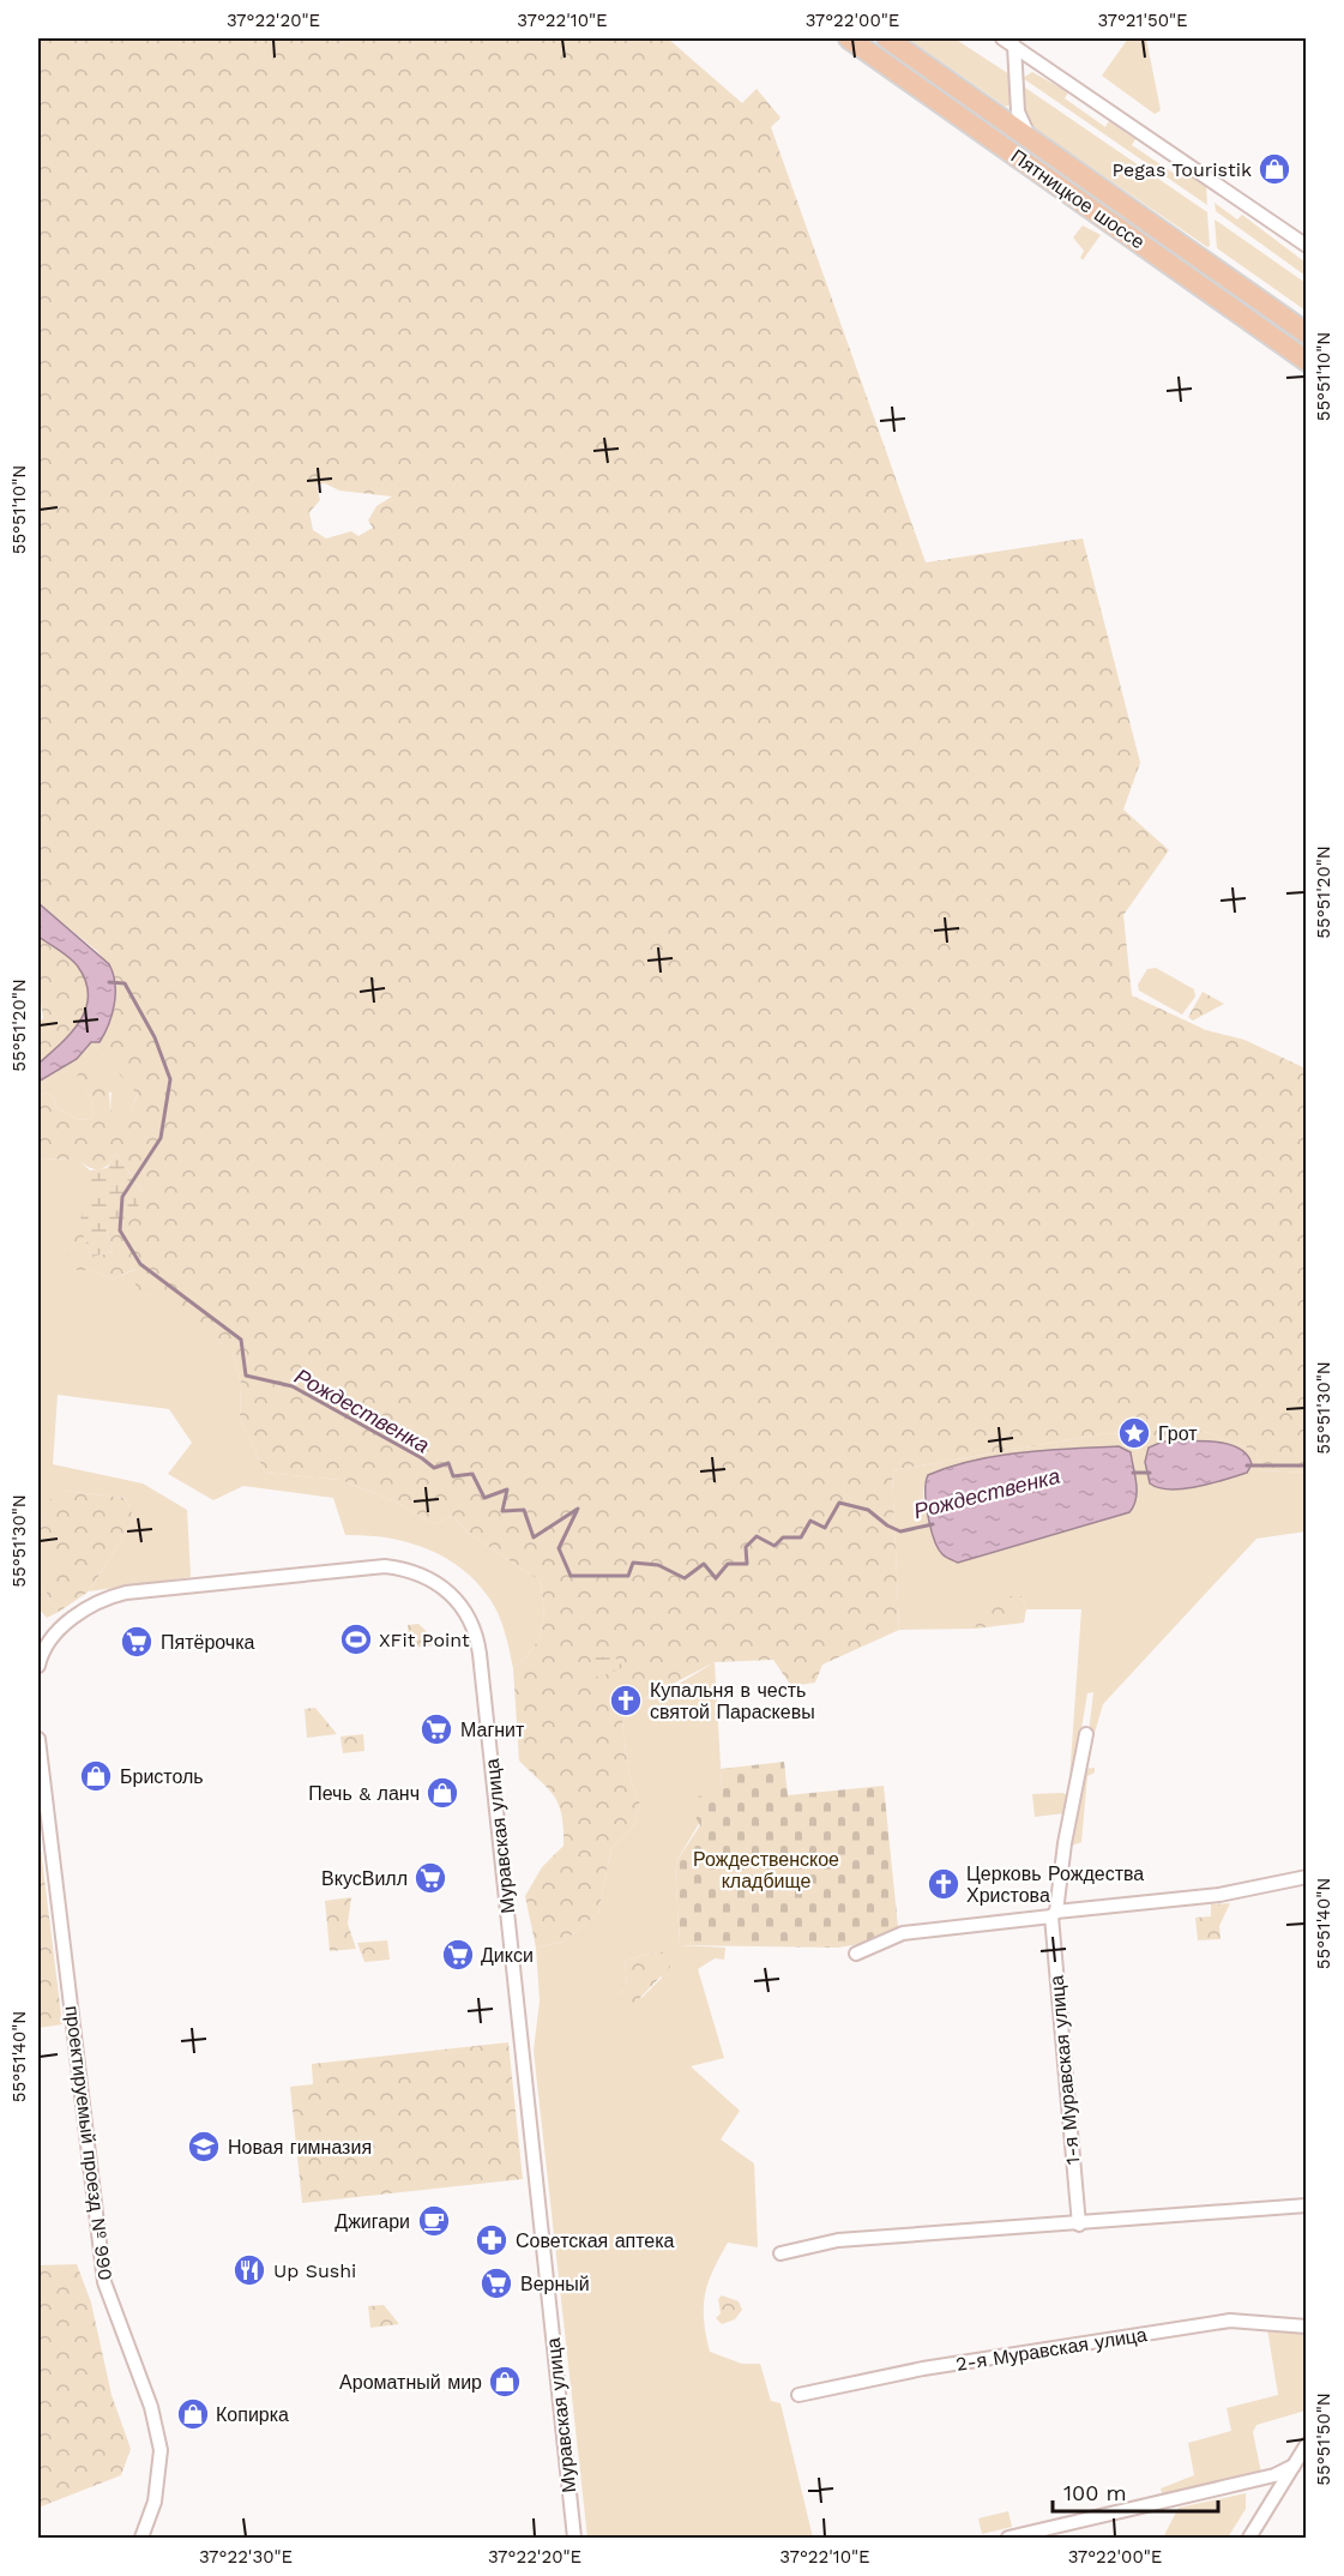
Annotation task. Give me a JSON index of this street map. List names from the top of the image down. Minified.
{"streets":{"main road":["Пятницкое шоссе"],"street":["Муравская улица","1-я Муравская улица","проектируемый проезд № 990","2-я Муравская улица"]},"water":["Рождественка"],"parks":["Рождественское кладбище"],"places":{"shop":["Pegas Touristik","Бристоль","Печь & ланч","Ароматный мир","Копирка"],"place":["Грот"],"sports":["XFit Point"],"supermarket":["Пятёрочка","Магнит","ВкусВилл","Дикси","Верный"],"church":["Купальня в честь святой Параскевы","Церковь Рождества Христова"],"school or university":["Новая гимназия"],"cafe":["Джигари"],"pharmacy":["Советская аптека"],"restaurant":["Up Sushi"]},"scale_bar":"100 m","coordinates":["37°22'20\"E","37°22'10\"E","37°22'00\"E","37°21'50\"E","55°51'10\"N","55°51'20\"N","55°51'30\"N","55°51'40\"N","55°51'50\"N","37°22'30\"E"]}
